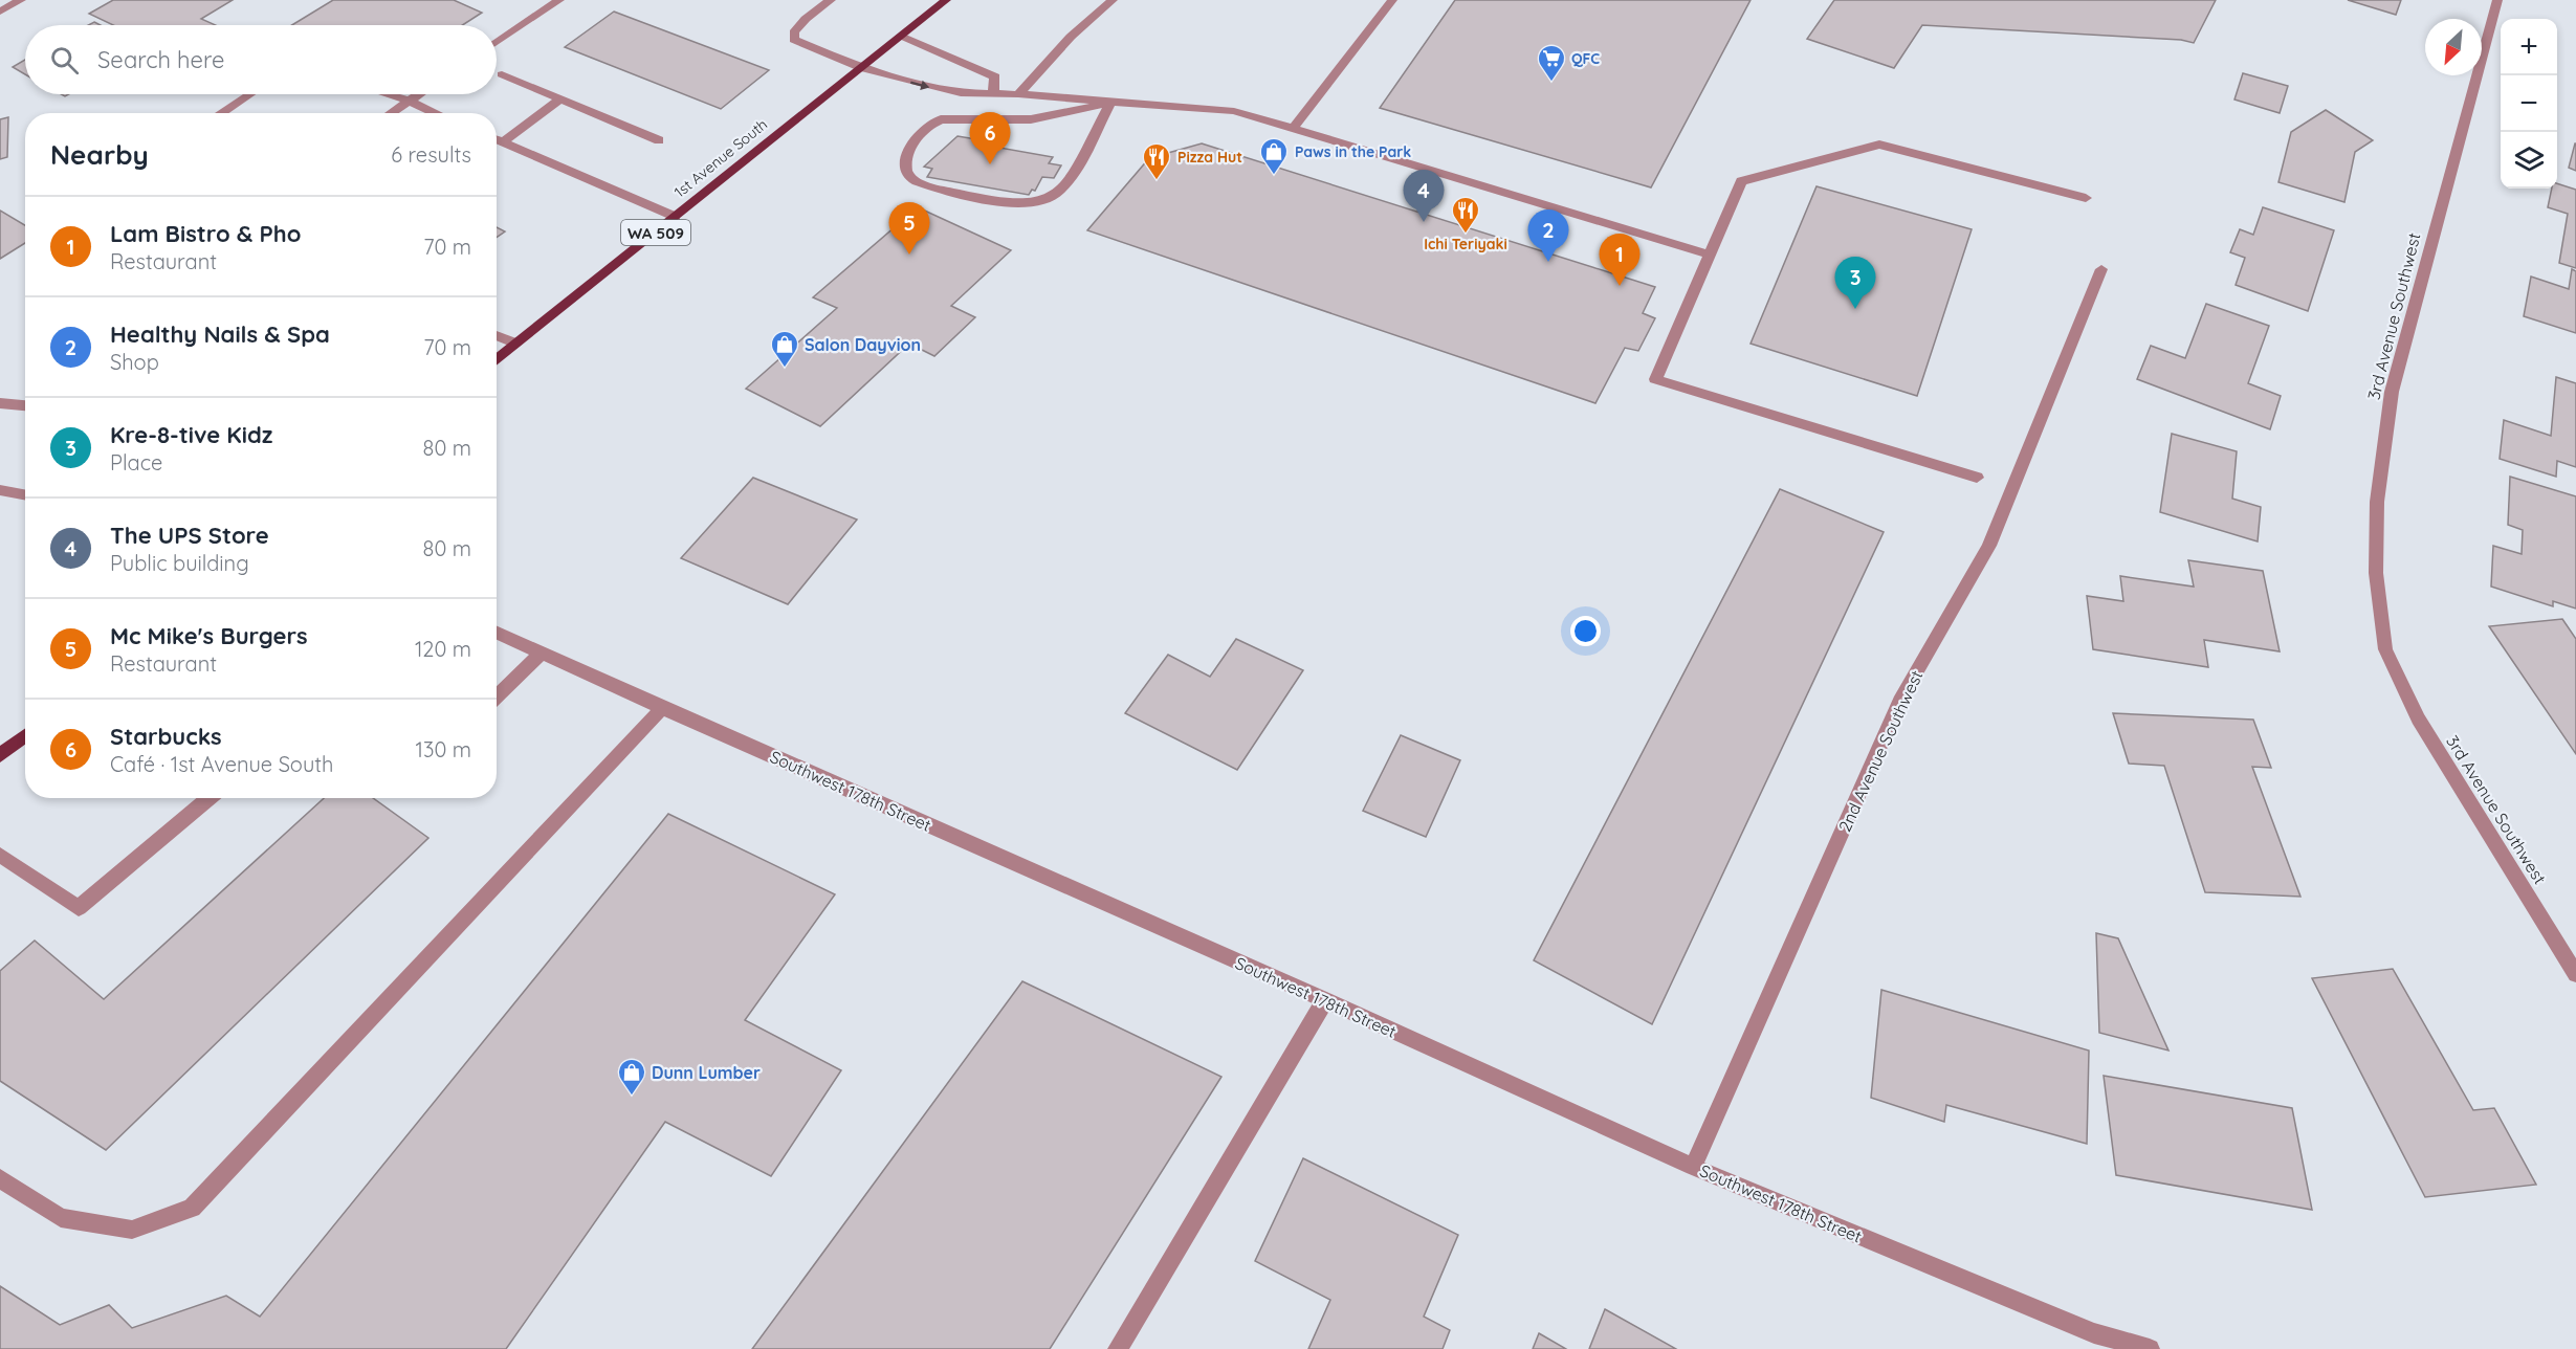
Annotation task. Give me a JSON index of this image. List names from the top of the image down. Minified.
{"streets":{"main road":["1st Avenue South","WA 509"],"street":["3rd Avenue Southwest","2nd Avenue Southwest","Southwest 178th Street"]},"crossings":[["2nd Avenue Southwest","Southwest 178th Street"]],"places":{"supermarket":["QFC"],"shop":["Paws in the Park","Salon Dayvion","Dunn Lumber"],"restaurant":["Pizza Hut","Ichi Teriyaki"]},"north":"bottom left","page":{"map_buttons":["+","−"],"search":"Search here","pins":["6","4","5","2","1","3"],"heading":["Nearby","6 results"],"list":[{"mark":"1","name":"Lam Bistro & Pho","note":"Restaurant","value":"70 m"},{"mark":"2","name":"Healthy Nails & Spa","note":"Shop","value":"70 m"},{"mark":"3","name":"Kre-8-tive Kidz","note":"Place","value":"80 m"},{"mark":"4","name":"The UPS Store","note":"Public building","value":"80 m"},{"mark":"5","name":"Mc Mike's Burgers","note":"Restaurant","value":"120 m"},{"mark":"6","name":"Starbucks","note":"Café · 1st Avenue South","value":"130 m"}]}}
